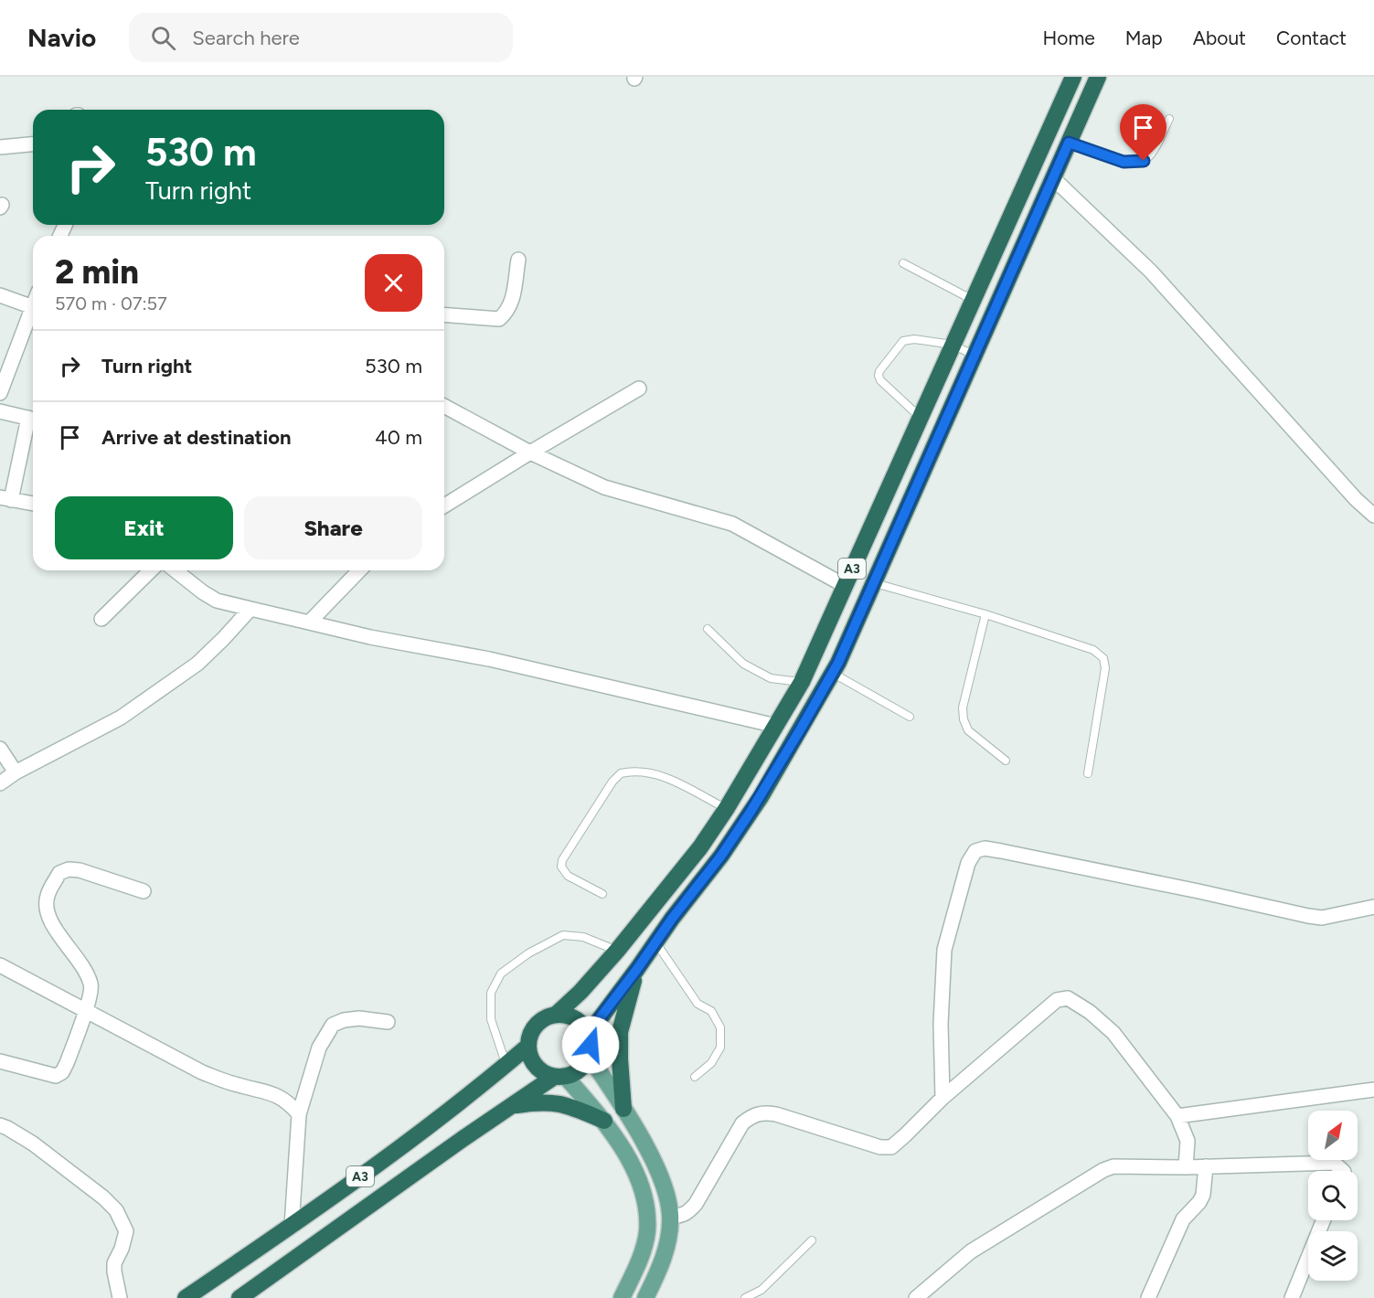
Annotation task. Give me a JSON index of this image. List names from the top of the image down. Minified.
{"streets":{"highway":["A3"]},"north":"top right","page":{"header":"Navio","search":"Search here","nav":["Home","Map","About","Contact"],"turn":["530 m","Turn right"],"heading":["2 min","570 m · 07:57"],"list":[{"name":"Turn right","value":"530 m"},{"name":"Arrive at destination","value":"40 m"}],"buttons":["Exit","Share"]}}
